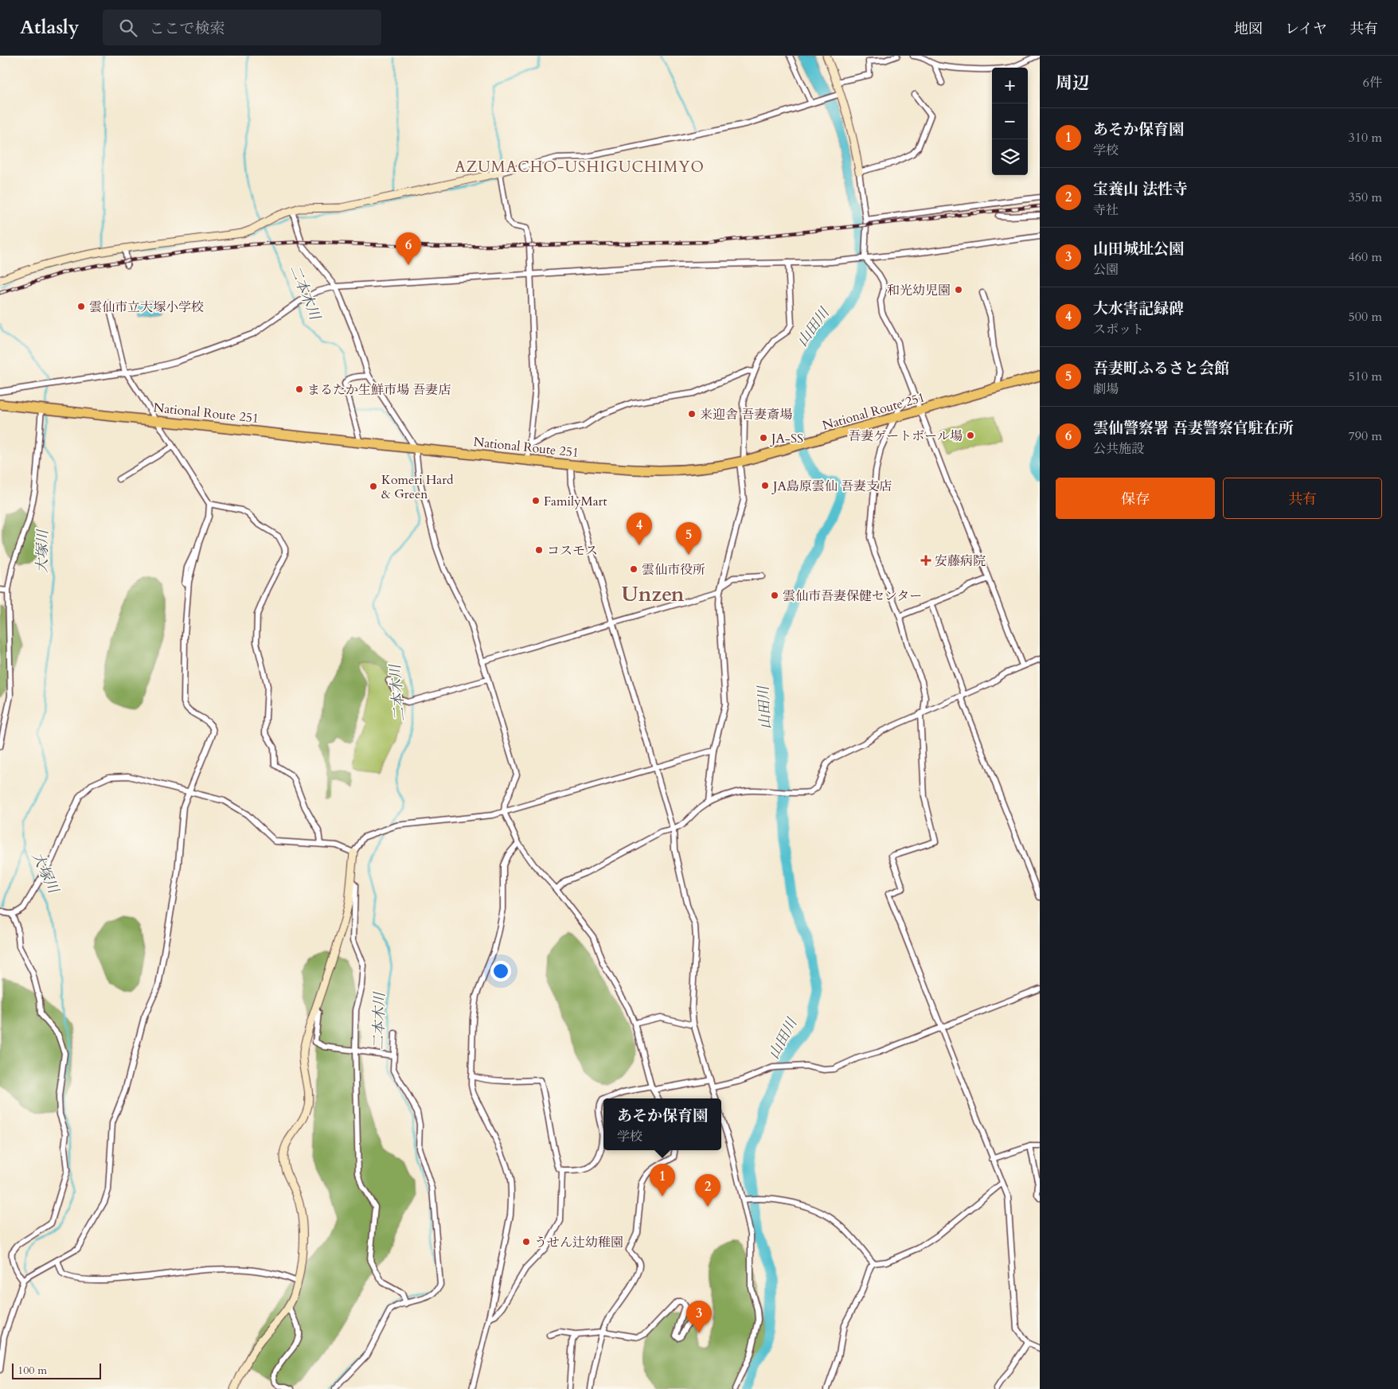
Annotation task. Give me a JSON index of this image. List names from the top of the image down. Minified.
{"streets":{"highway":["National Route 251"]},"districts":["AZUMACHO-USHIGUCHIMYO","Unzen"],"water":["二本木川","山田川","大塚川"],"places":{"other":["和光幼児園","雲仙市立大塚小学校","まるたか生鮮市場 吾妻店","来迎舎 吾妻斎場","吾妻ゲートボール場","JA-SS","JA島原雲仙 吾妻支店","Komeri Hard & Green","FamilyMart","コスモス","雲仙市役所","雲仙市吾妻保健センター","うせん辻幼稚園"],"health":["安藤病院"]},"scale_bar":"100 m","page":{"header":"Atlasly","search":"ここで検索","nav":["地図","レイヤ","共有"],"heading":["周辺","6件"],"map_buttons":["+","−"],"list":[{"mark":"1","name":"あそか保育園","note":"学校","value":"310 m"},{"mark":"2","name":"宝養山 法性寺","note":"寺社","value":"350 m"},{"mark":"3","name":"山田城址公園","note":"公園","value":"460 m"},{"mark":"4","name":"大水害記録碑","note":"スポット","value":"500 m"},{"mark":"5","name":"吾妻町ふるさと会館","note":"劇場","value":"510 m"},{"mark":"6","name":"雲仙警察署 吾妻警察官駐在所","note":"公共施設","value":"790 m"}],"pins":["6","4","5","1","2","3"],"buttons":["保存","共有"],"popup":["あそか保育園","学校"],"scale":"100 m"}}
